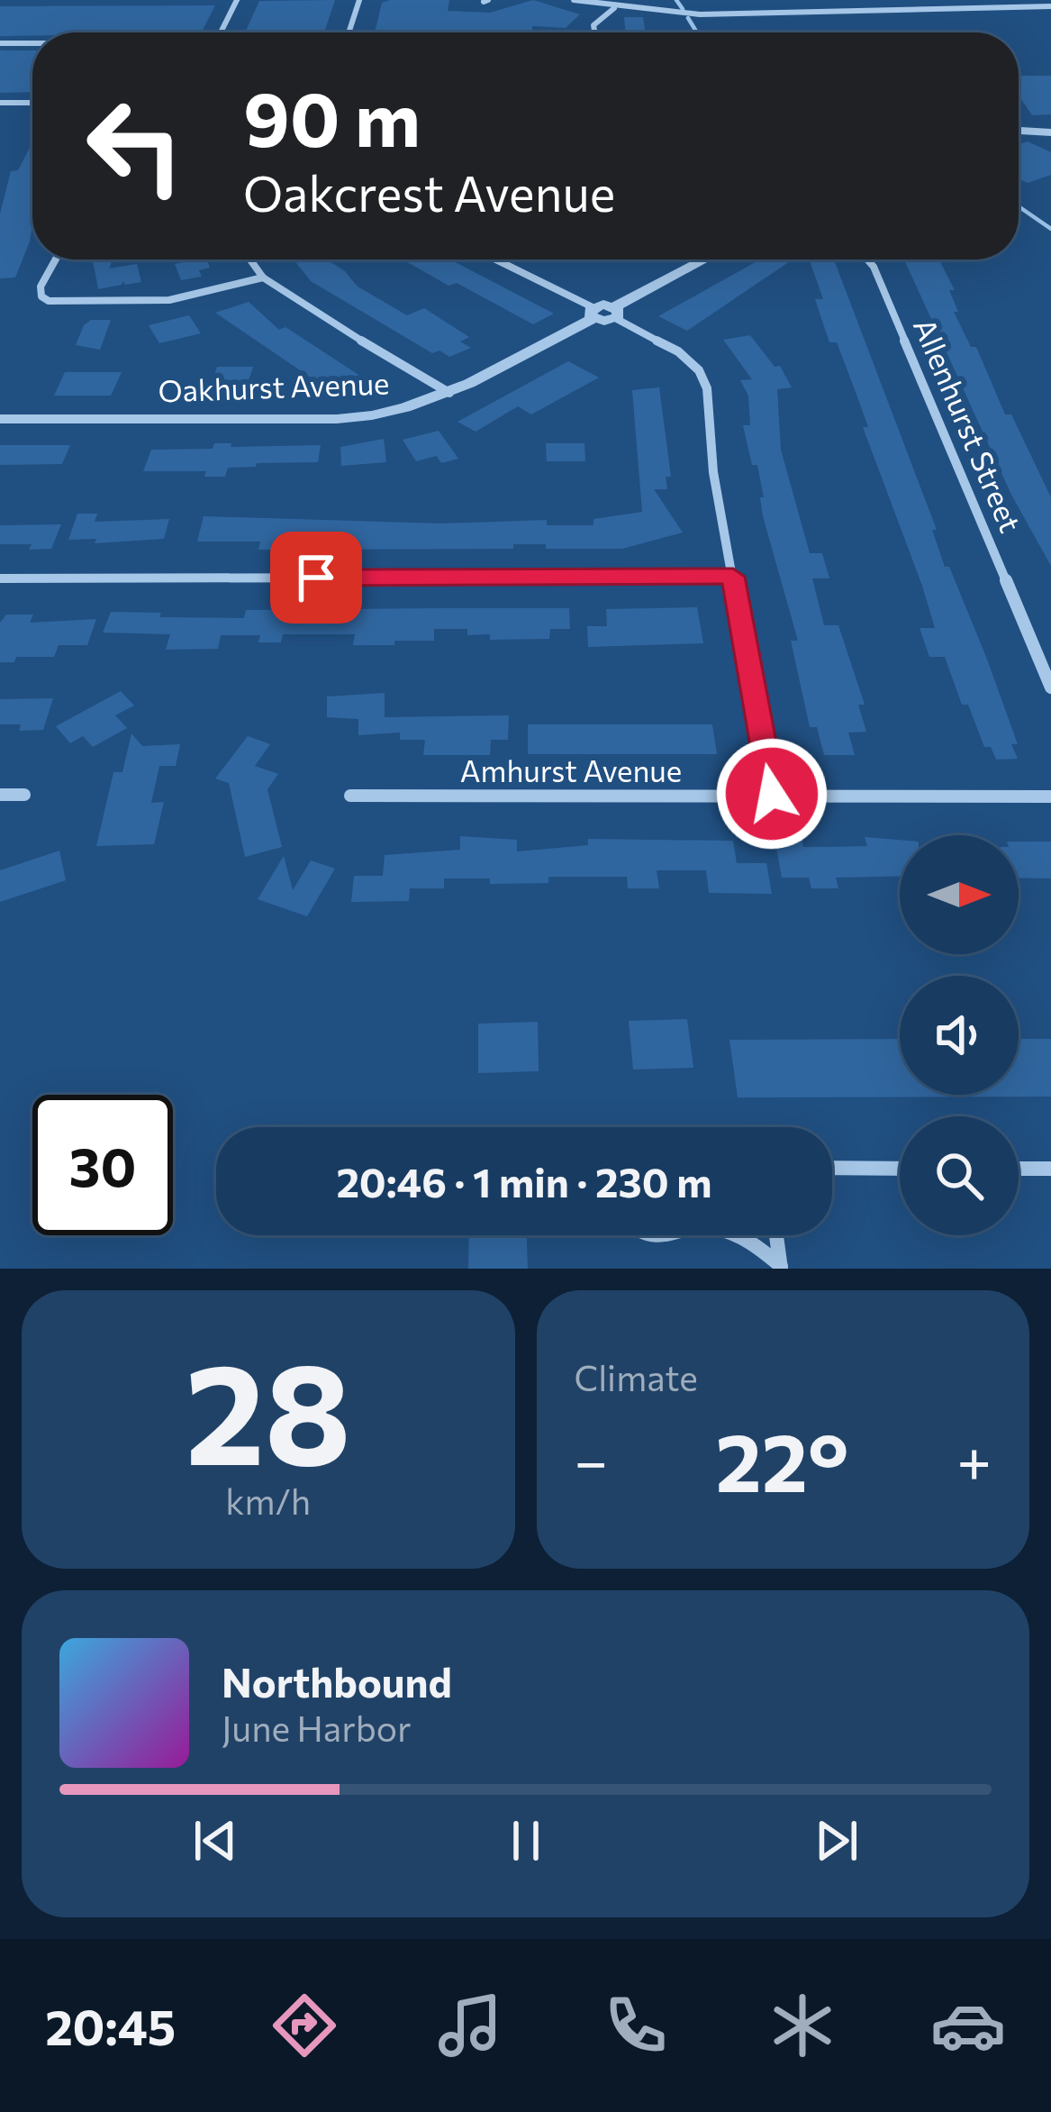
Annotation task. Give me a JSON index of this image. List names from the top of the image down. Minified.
{"streets":{"street":["Oakhurst Avenue","Allenhurst Street","Amhurst Avenue"]},"north":"right","page":{"turn":["90 m","Oakcrest Avenue"],"limit":"30","trip":"20:46 · 1 min · 230 m","tile":[["28","km/h"],"Climate"],"heat":["−","22°","+"],"song":["Northbound","June Harbor"],"tabs":"20:45"}}
